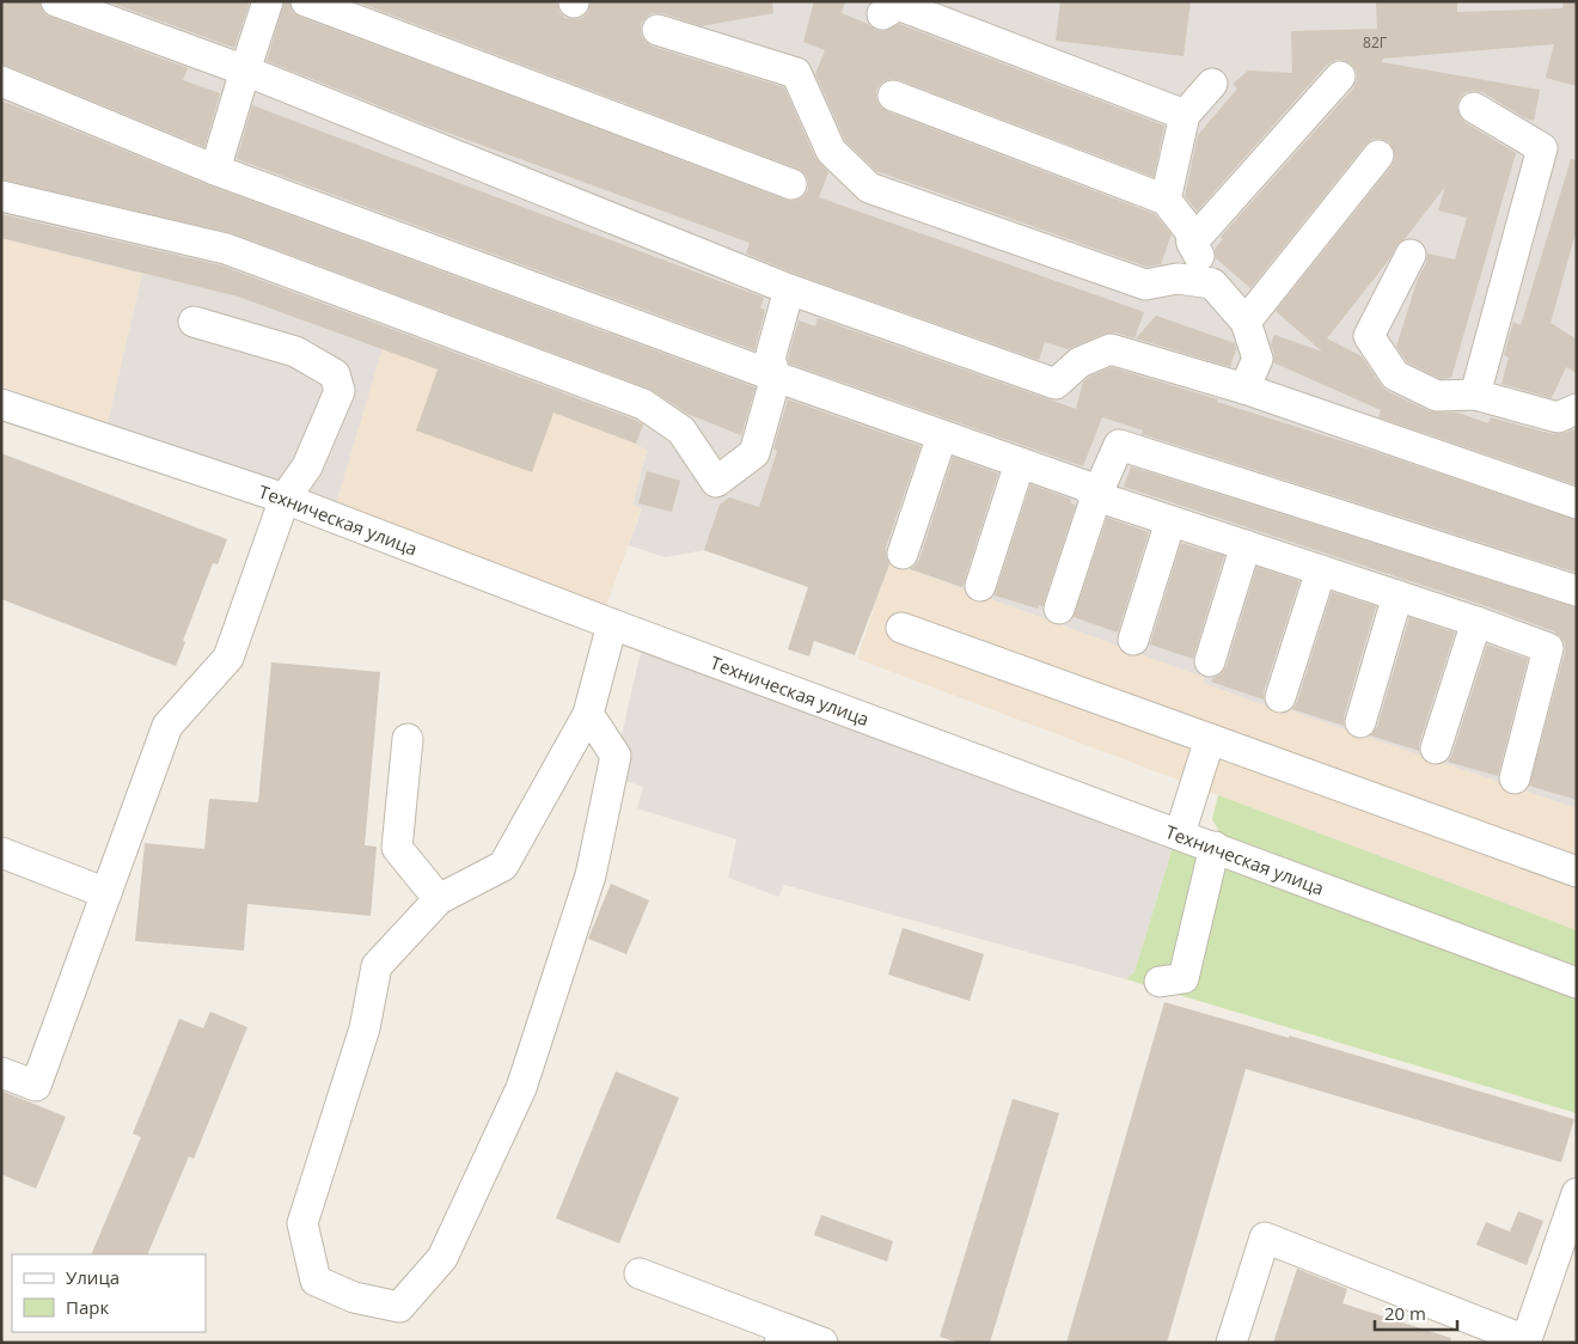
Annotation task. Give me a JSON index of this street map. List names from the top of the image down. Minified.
{"streets":{"street":["Техническая улица"]},"house_numbers":["82Г"],"legend":["Улица","Парк"],"scale_bar":"20 m"}
